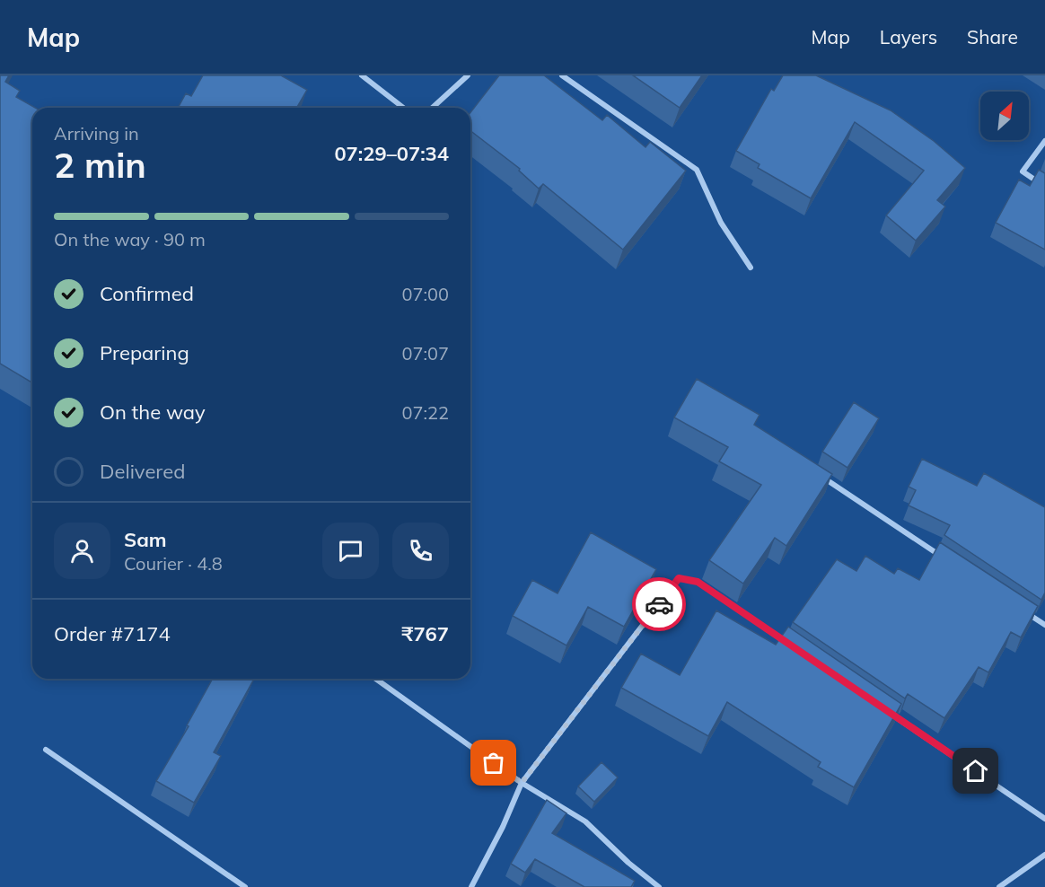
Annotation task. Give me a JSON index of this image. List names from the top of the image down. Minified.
{"north":"top right","page":{"header":"Map","nav":["Map","Layers","Share"],"heading":["2 min","Arriving in","07:29–07:34"],"panel":["Sam","Courier · 4.8","Order #7174","₹767"],"bar":"On the way · 90 m","list":[["Confirmed","07:00"],["Preparing","07:07"],["On the way","07:22"],"Delivered"]}}
